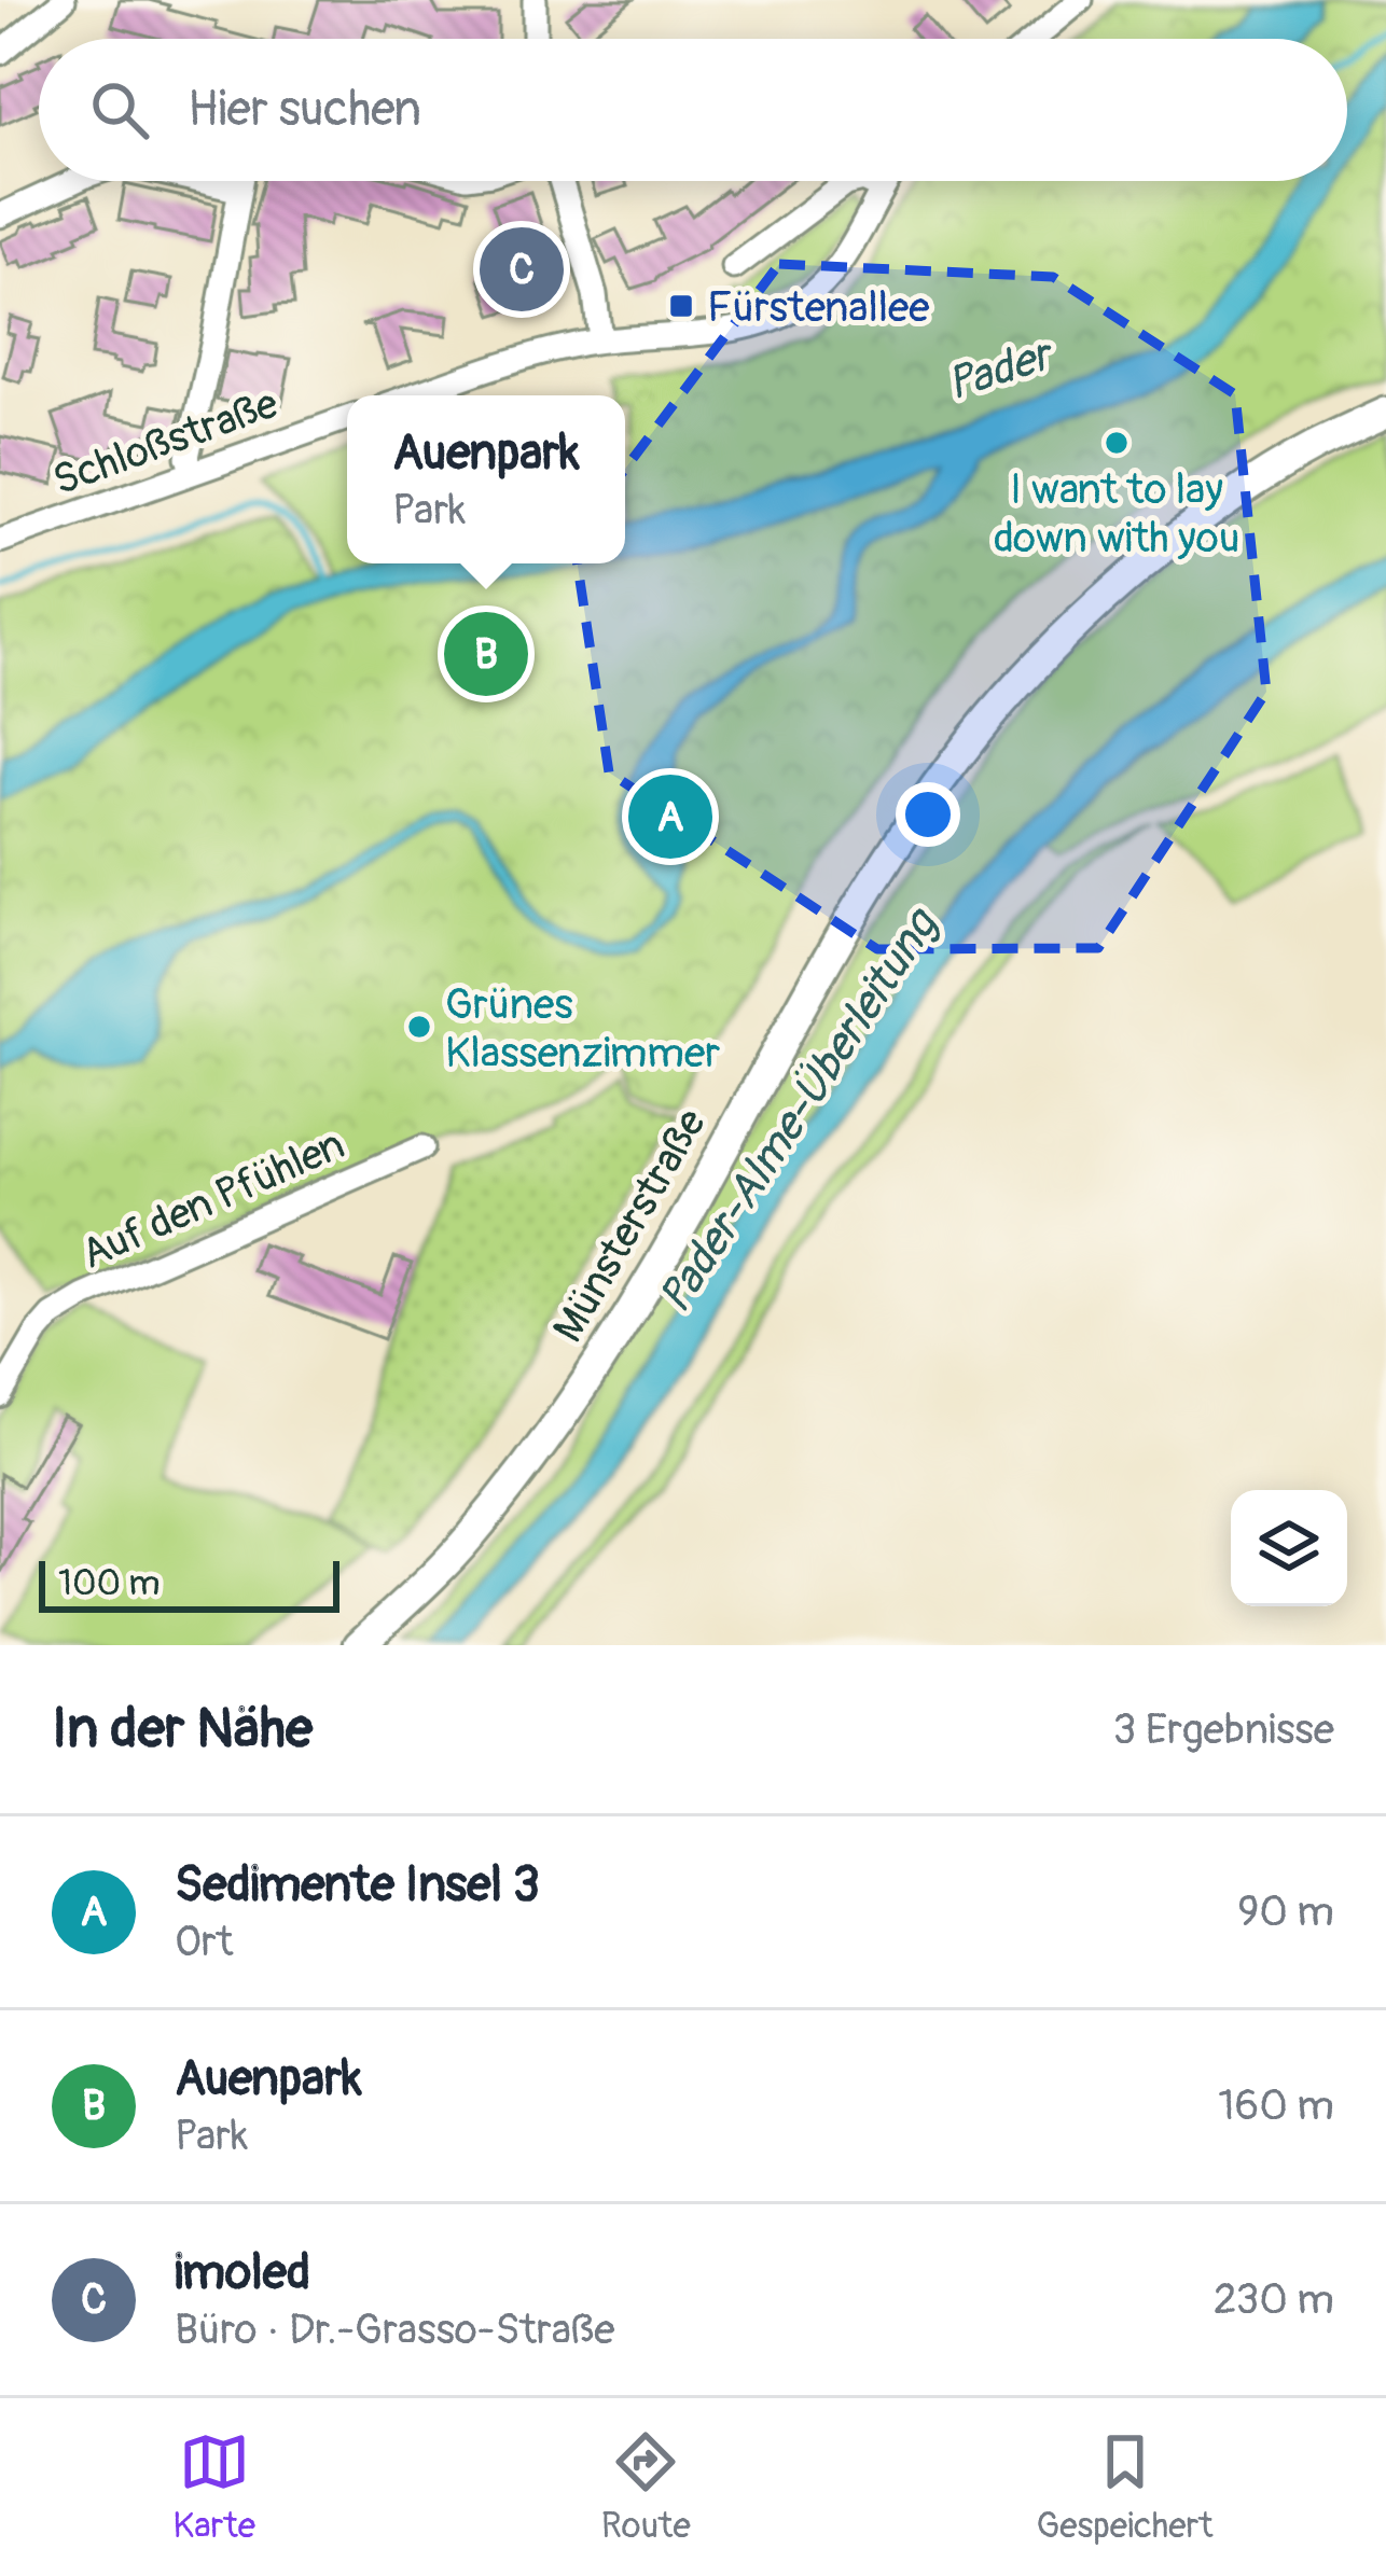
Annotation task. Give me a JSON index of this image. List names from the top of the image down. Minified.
{"streets":{"main road":["Münsterstraße"],"street":["Schloßstraße","Auf den Pfühlen"]},"water":["Pader","Pader-Alme-Überleitung"],"places":{"transit":["Fürstenallee"],"other":["I want to lay down with you","Grünes Klassenzimmer"]},"scale_bar":"100 m","page":{"search":"Hier suchen","pins":["C","B","A"],"popup":["Auenpark","Park"],"scale":"100 m","heading":["In der Nähe","3 Ergebnisse"],"list":[{"mark":"A","name":"Sedimente Insel 3","note":"Ort","value":"90 m"},{"mark":"B","name":"Auenpark","note":"Park","value":"160 m"},{"mark":"C","name":"imoled","note":"Büro · Dr.-Grasso-Straße","value":"230 m"}],"nav":["Karte","Route","Gespeichert"]}}
